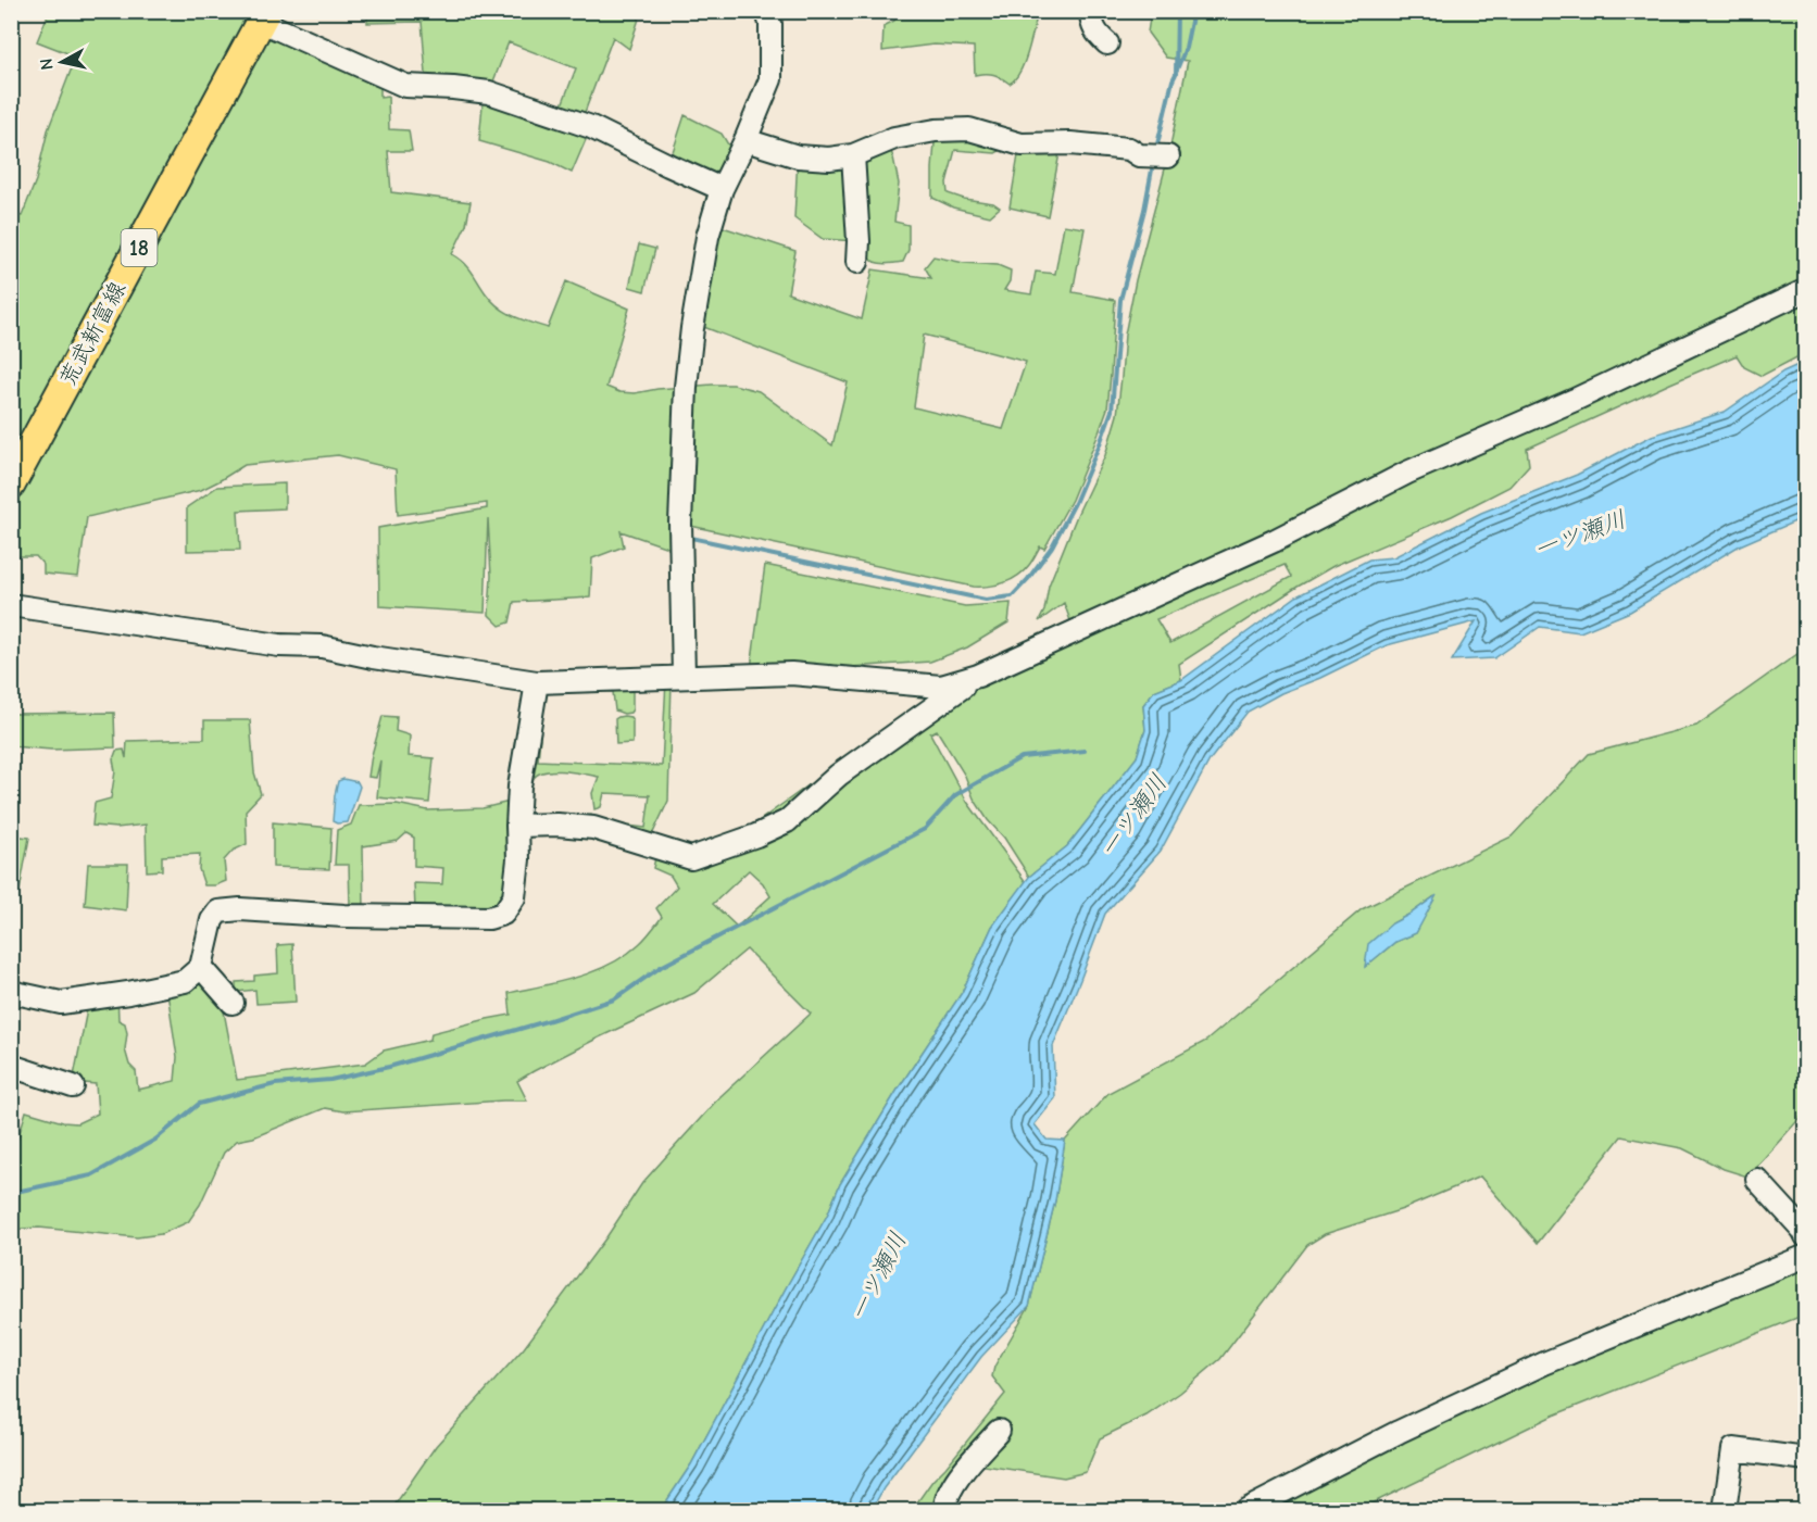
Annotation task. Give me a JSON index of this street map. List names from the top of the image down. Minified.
{"streets":{"main road":["18","荒武新富線"]},"water":["一ツ瀬川"],"north":"left"}
